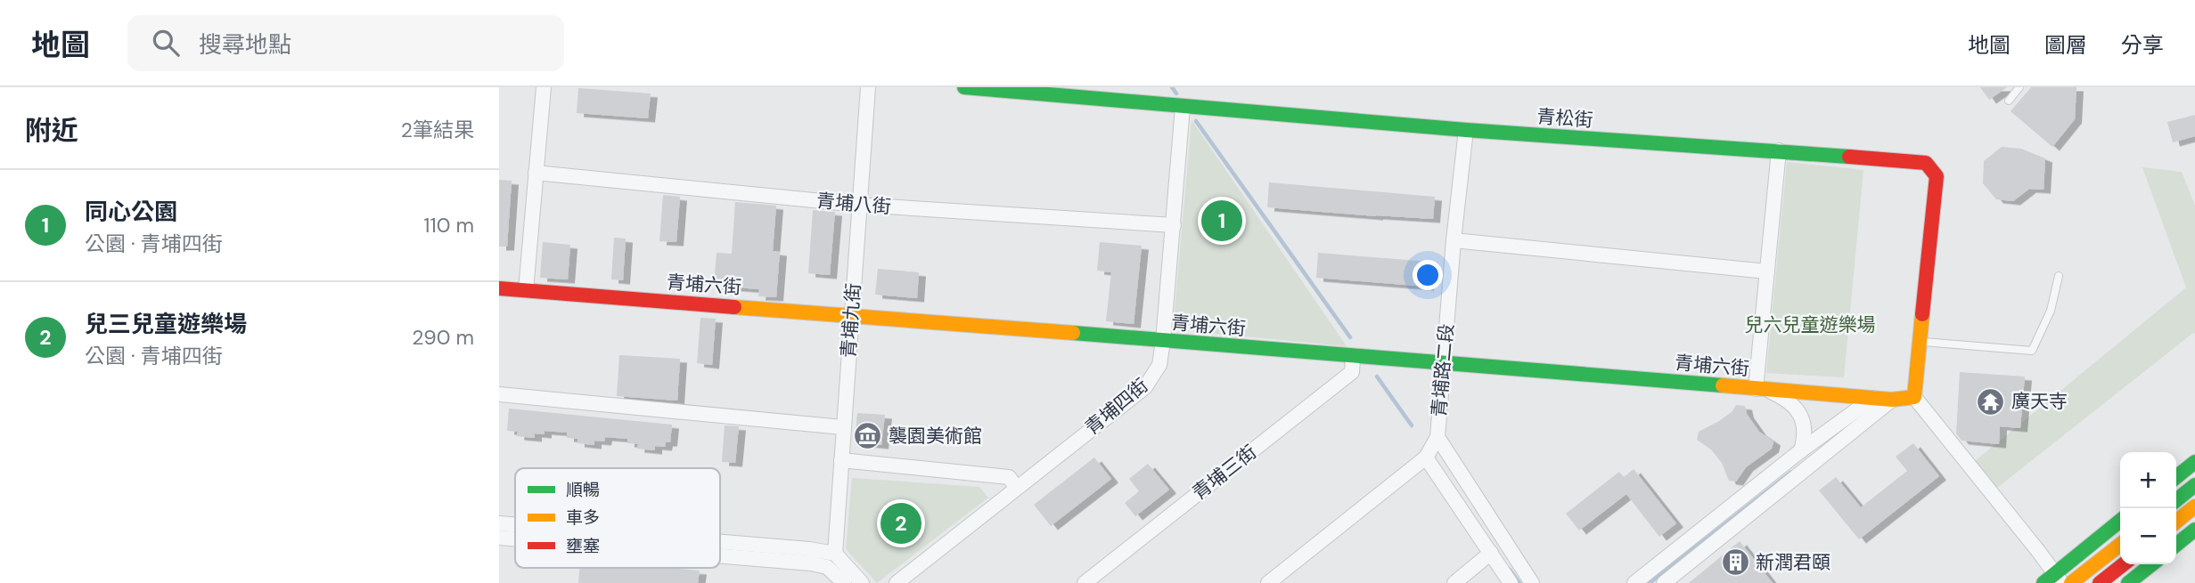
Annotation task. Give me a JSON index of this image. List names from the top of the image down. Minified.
{"streets":{"street":["青松街","青埔八街","青埔六街","青埔九街","青埔路二段","青埔四街","青埔三街"]},"crossings":[["青松街","青埔六街"],["青松街","青埔路二段"],["青松街","青埔四街"],["青埔八街","青埔九街"],["青埔八街","青埔四街"],["青埔六街","青埔九街"],["青埔六街","青埔路二段"],["青埔六街","青埔四街"],["青埔六街","青埔三街"]],"parks":["兒六兒童遊樂場"],"places":{"temple":["廣天寺"],"museum":["襲園美術館"],"building":["新潤君頤"]},"legend":["順暢","車多","壅塞"],"page":{"header":"地圖","search":"搜尋地點","nav":["地圖","圖層","分享"],"heading":["附近","2筆結果"],"list":[{"mark":"1","name":"同心公園","note":"公園 · 青埔四街","value":"110 m"},{"mark":"2","name":"兒三兒童遊樂場","note":"公園 · 青埔四街","value":"290 m"}],"pins":["1","2"],"map_buttons":["+","−"]}}
